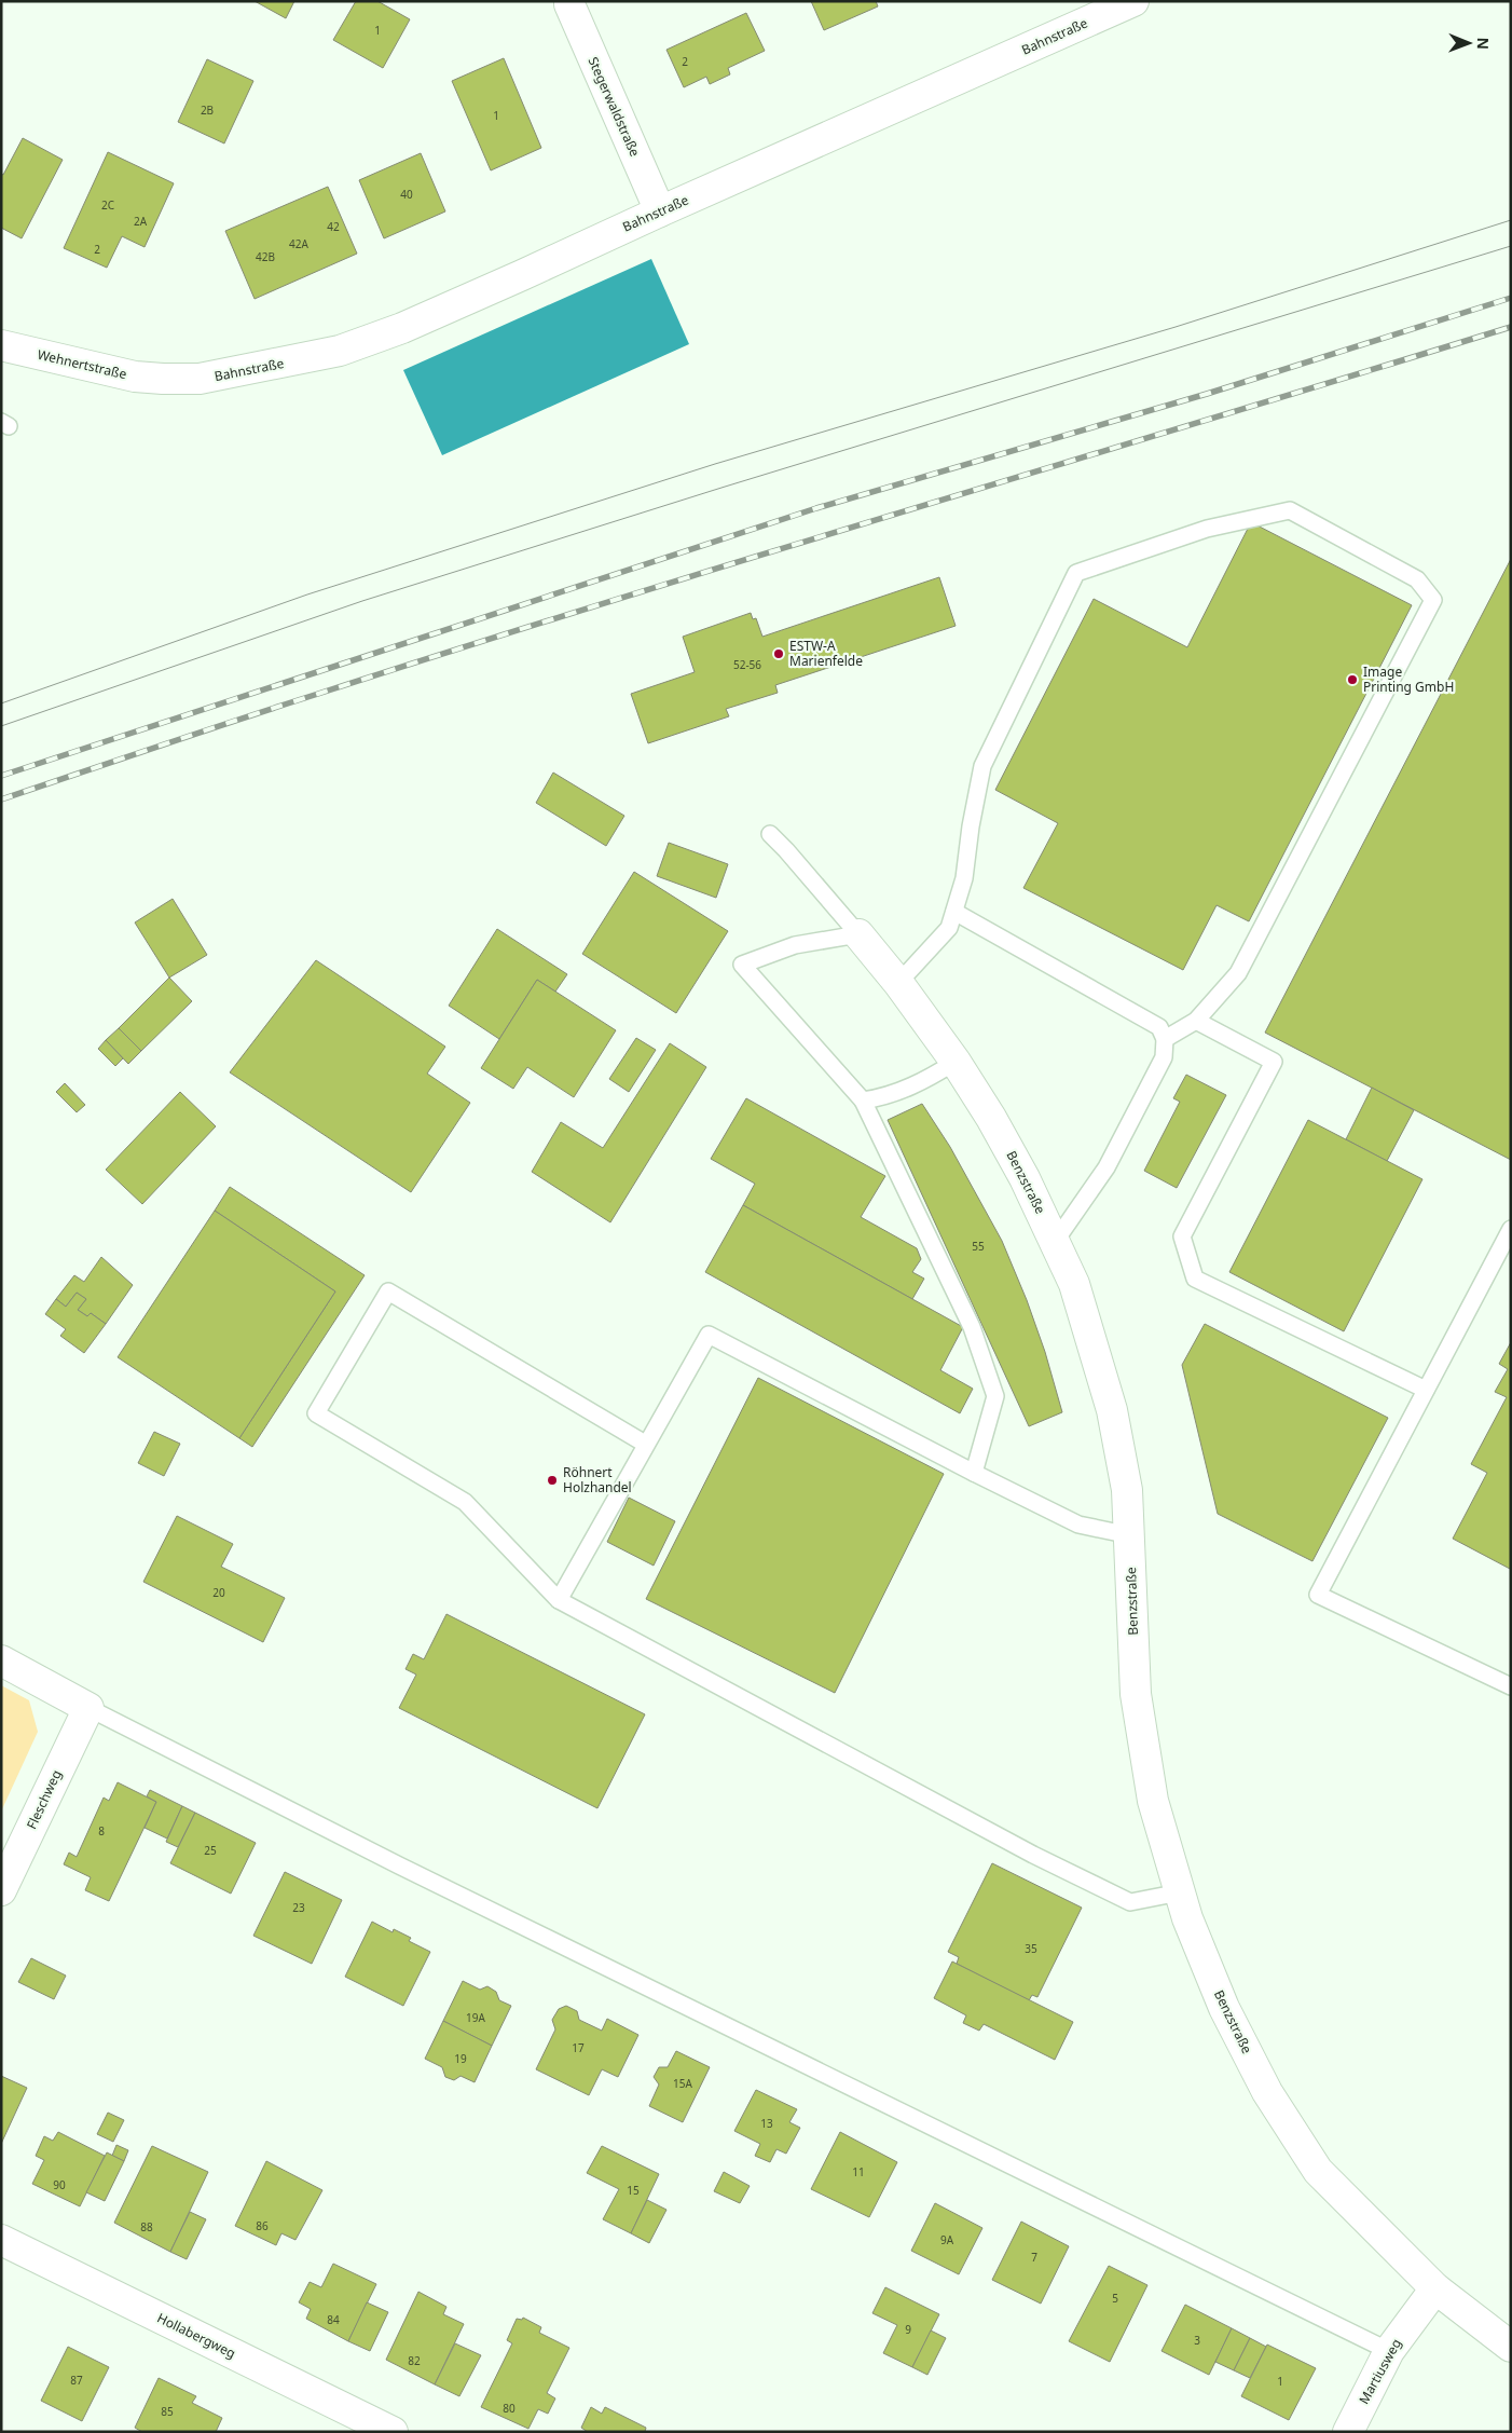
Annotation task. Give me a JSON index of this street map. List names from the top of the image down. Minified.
{"streets":{"street":["Bahnstraße","Stegerwaldstraße","Wehnertstraße","Benzstraße","Fleschweg","Hollabergweg","Martiusweg"]},"crossings":[["Bahnstraße","Stegerwaldstraße"],["Bahnstraße","Wehnertstraße"],["Benzstraße","Martiusweg"]],"places":["ESTW-A Marienfelde","Image Printing GmbH","Röhnert Holzhandel"],"house_numbers":["1","2","2B","1","40","2C","2A","42","42A","2","42B","52-56","55","20","8","25","23","35","19A","17","19","15A","13","11","90","15","86","88","9A","7","5","84","9","3","82","87","1","80","85"],"north":"right"}
